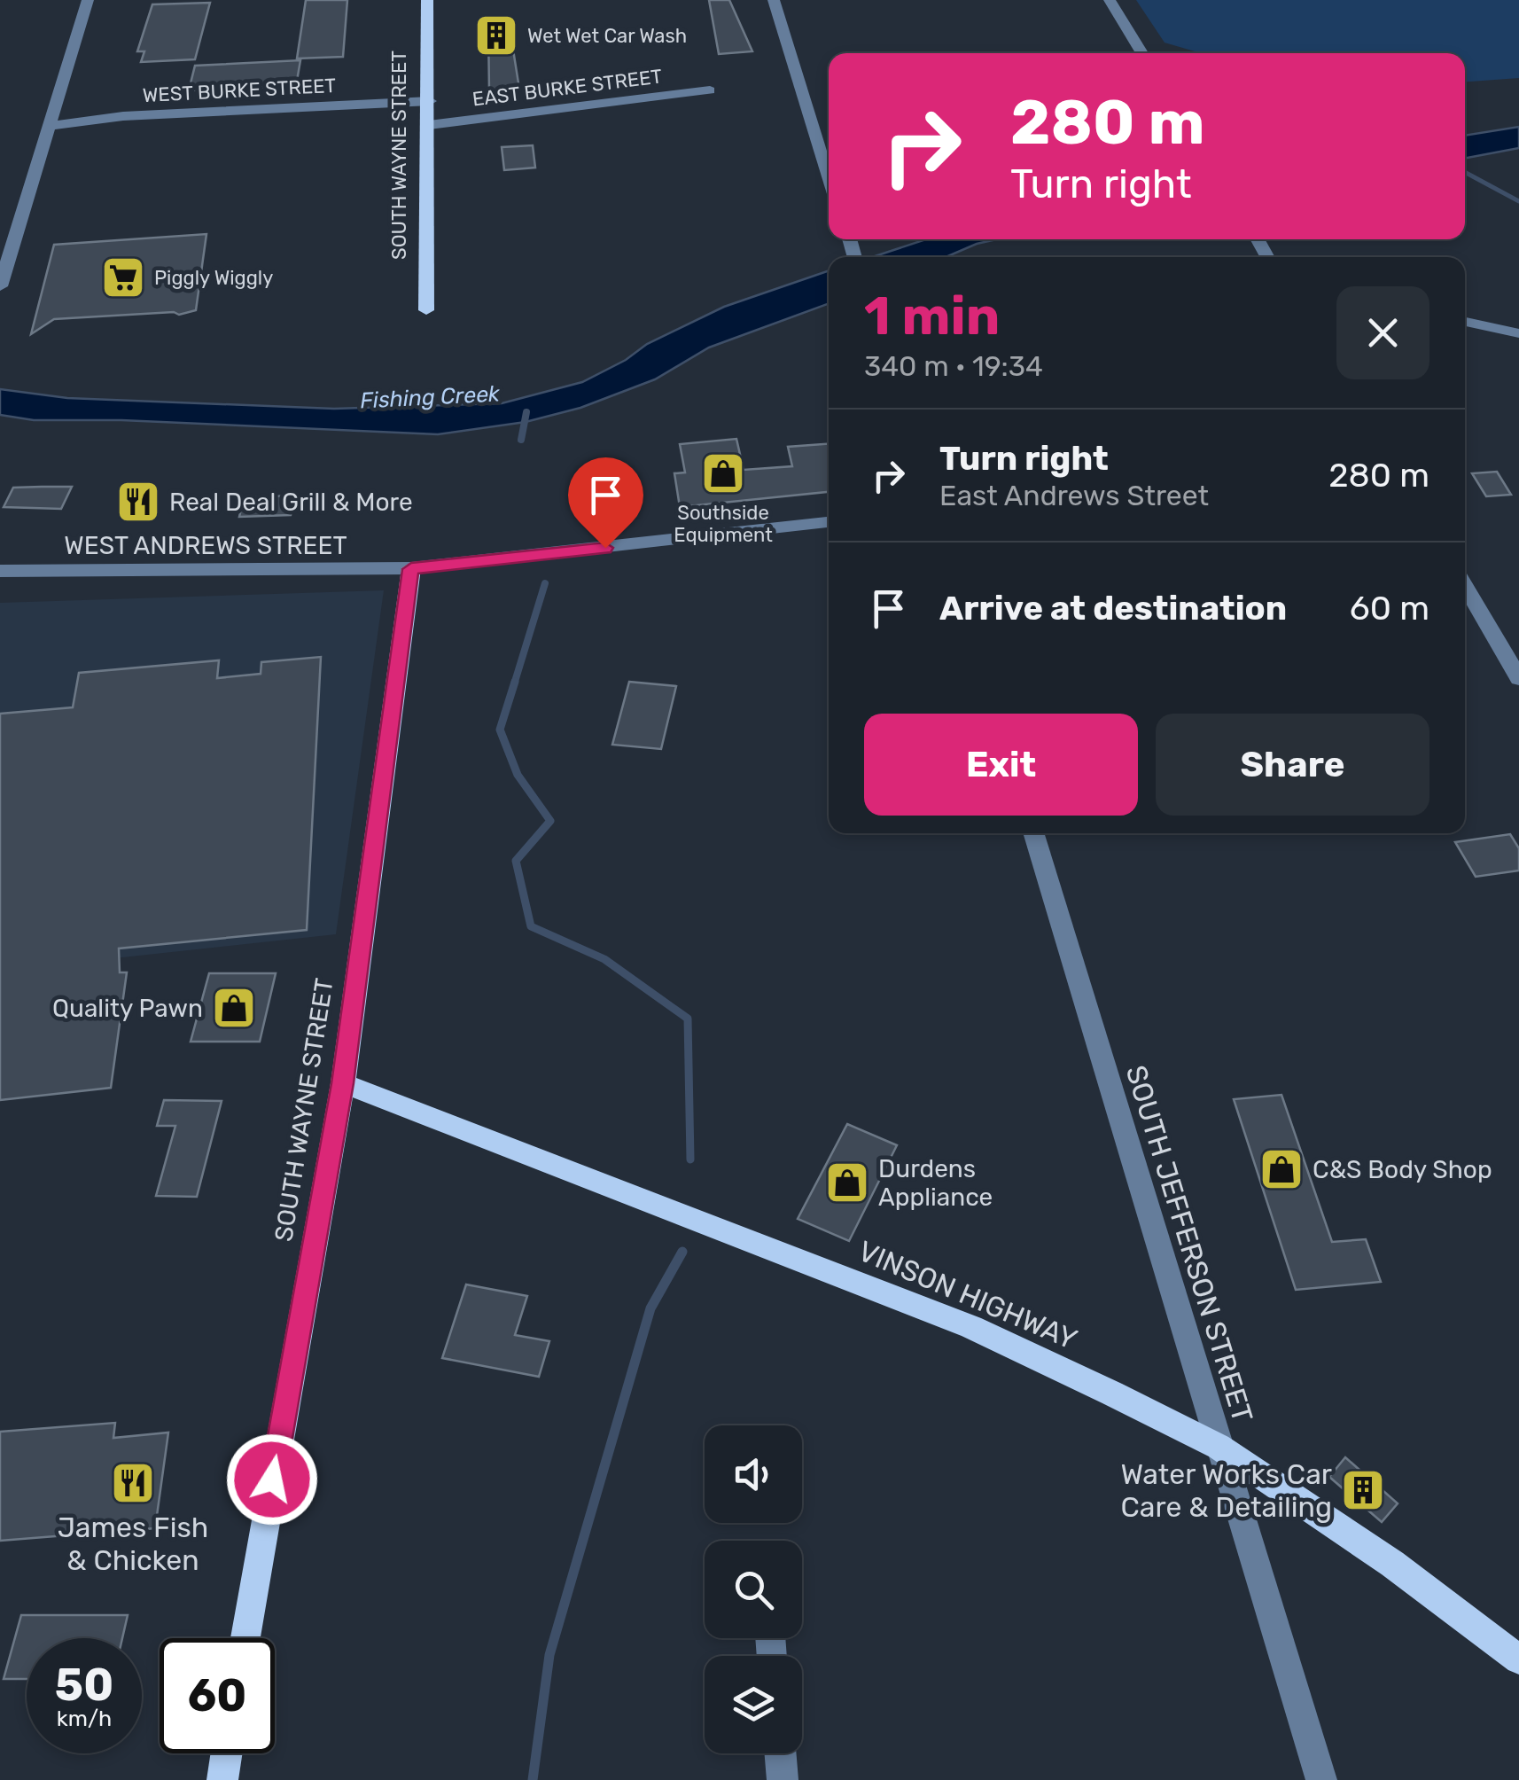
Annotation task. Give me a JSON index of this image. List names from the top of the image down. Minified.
{"streets":{"main road":["SOUTH WAYNE STREET","VINSON HIGHWAY"],"street":["EAST BURKE STREET","WEST BURKE STREET","WEST ANDREWS STREET","SOUTH JEFFERSON STREET"]},"crossings":[["EAST BURKE STREET","SOUTH WAYNE STREET"],["WEST BURKE STREET","SOUTH WAYNE STREET"],["SOUTH WAYNE STREET","WEST ANDREWS STREET"],["SOUTH WAYNE STREET","VINSON HIGHWAY"],["SOUTH JEFFERSON STREET","VINSON HIGHWAY"]],"water":["Fishing Creek"],"places":{"building":["Wet Wet Car Wash","Water Works Car Care & Detailing"],"supermarket":["Piggly Wiggly"],"shop":["Southside Equipment","Quality Pawn","C&S Body Shop","Durdens Appliance"],"restaurant":["Real Deal Grill & More","James Fish & Chicken"]},"page":{"turn":["280 m","Turn right"],"heading":["1 min","340 m · 19:34"],"list":[{"name":"Turn right","note":"East Andrews Street","value":"280 m"},{"name":"Arrive at destination","value":"60 m"}],"buttons":["Exit","Share"],"speed":"50 km/h","limit":"60"}}
